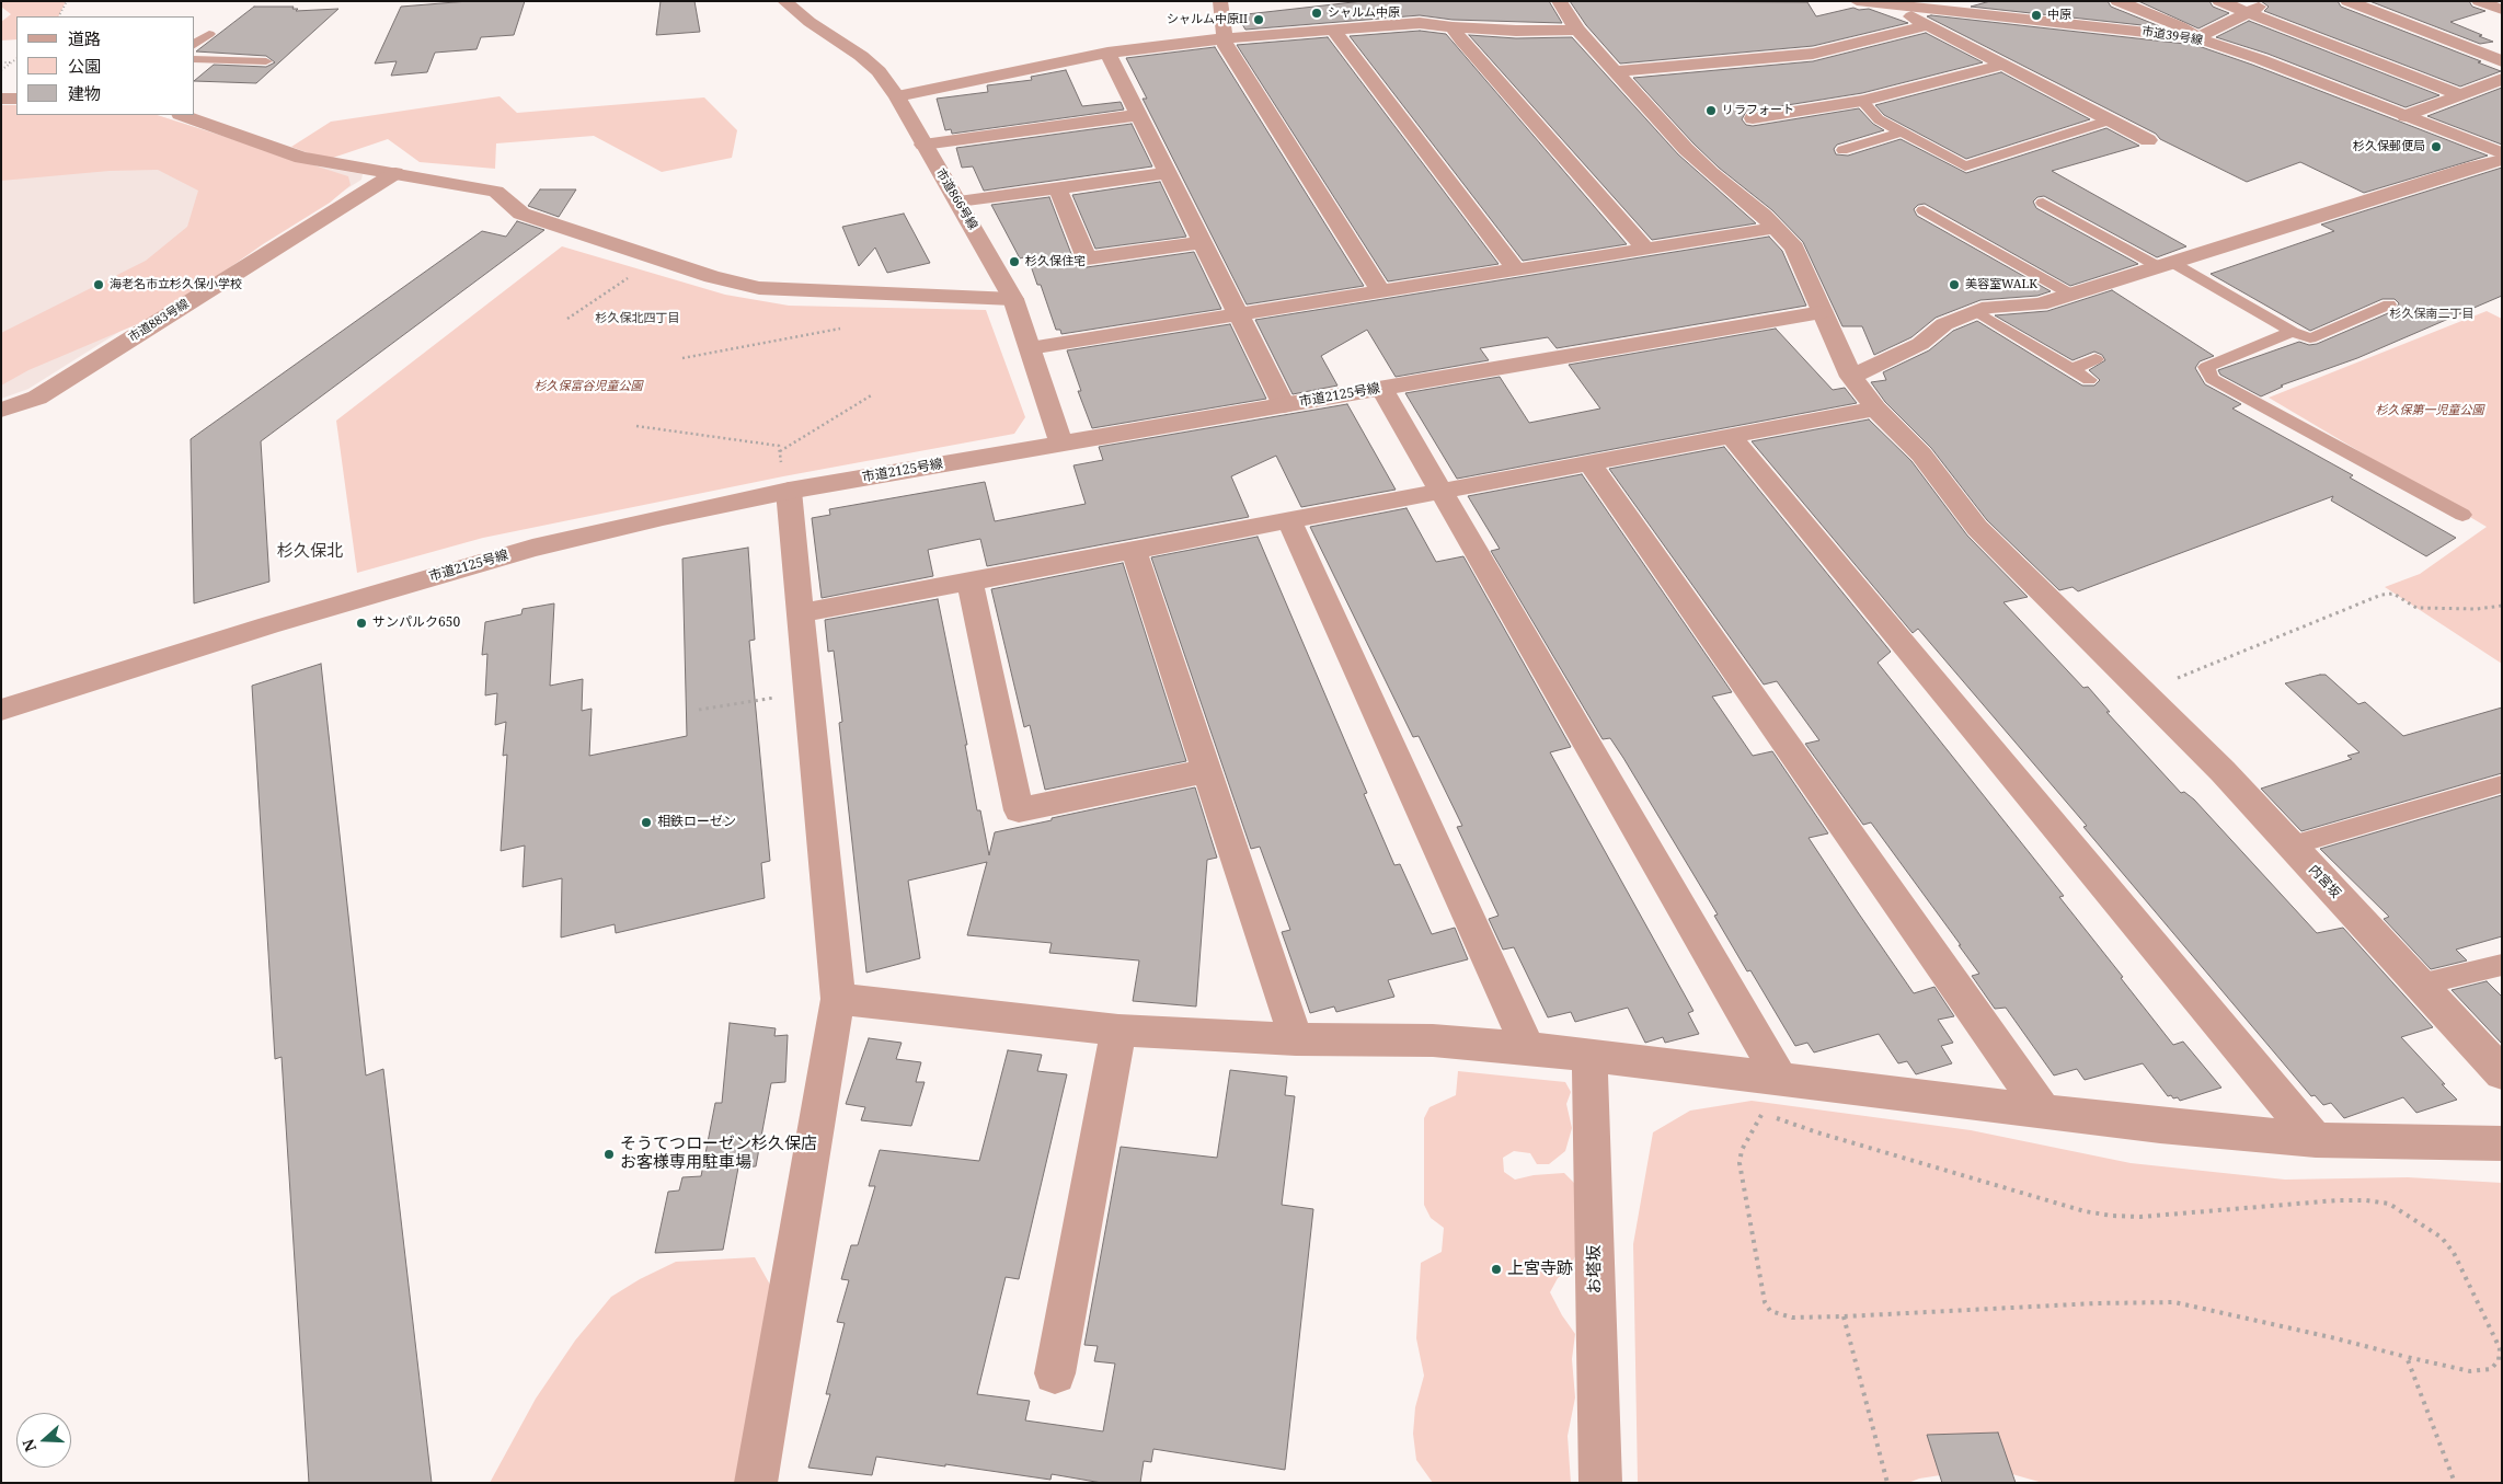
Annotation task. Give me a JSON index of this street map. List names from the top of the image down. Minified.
{"streets":{"street":["市道39号線","市道866号線","市道883号線","市道2125号線","内宮坂","お塔坂"]},"crossings":[["市道866号線","市道2125号線"],["市道2125号線","内宮坂"]],"districts":["杉久保南二丁目","杉久保北四丁目","杉久保北"],"parks":["杉久保富谷児童公園","杉久保第一児童公園"],"places":["シャルム中原","中原","シャルム中原II","リラフォート","杉久保郵便局","杉久保住宅","海老名市立杉久保小学校","美容室WALK","サンパルク650","相鉄ローゼン","そうてつローゼン杉久保店 お客様専用駐車場","上宮寺跡"],"legend":["道路","公園","建物"],"north":"left"}
